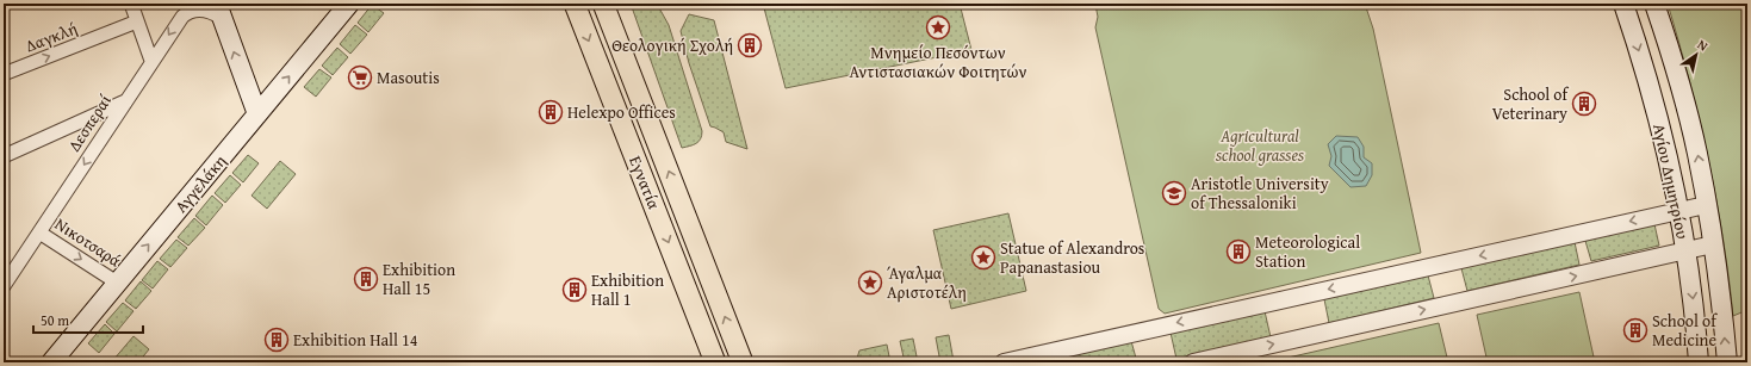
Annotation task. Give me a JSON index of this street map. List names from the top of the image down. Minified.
{"streets":{"main road":["Αγίου Δημητρίου","Εγνατία","Αγγελάκη"],"street":["Δαγκλή","Δεσπεραί","Νικοτσαρά"]},"crossings":[["Δεσπεραί","Νικοτσαρά"],["Αγγελάκη","Νικοτσαρά"]],"one_way":["Αγγελάκη","Νικοτσαρά"],"parks":["Agricultural school grasses"],"places":{"place":["Μνημείο Πεσόντων Αντιστασιακών Φοιτητών","Statue of Alexandros Papanastasiou","Άγαλμα Αριστοτέλη"],"building":["Θεολογική Σχολή","School of Veterinary","Helexpo Offices","Meteorological Station","Exhibition Hall 15","Exhibition Hall 1","School of Medicine","Exhibition Hall 14"],"supermarket":["Masoutis"],"school or university":["Aristotle University of Thessaloniki"]},"scale_bar":"50 m","north":"top right"}
